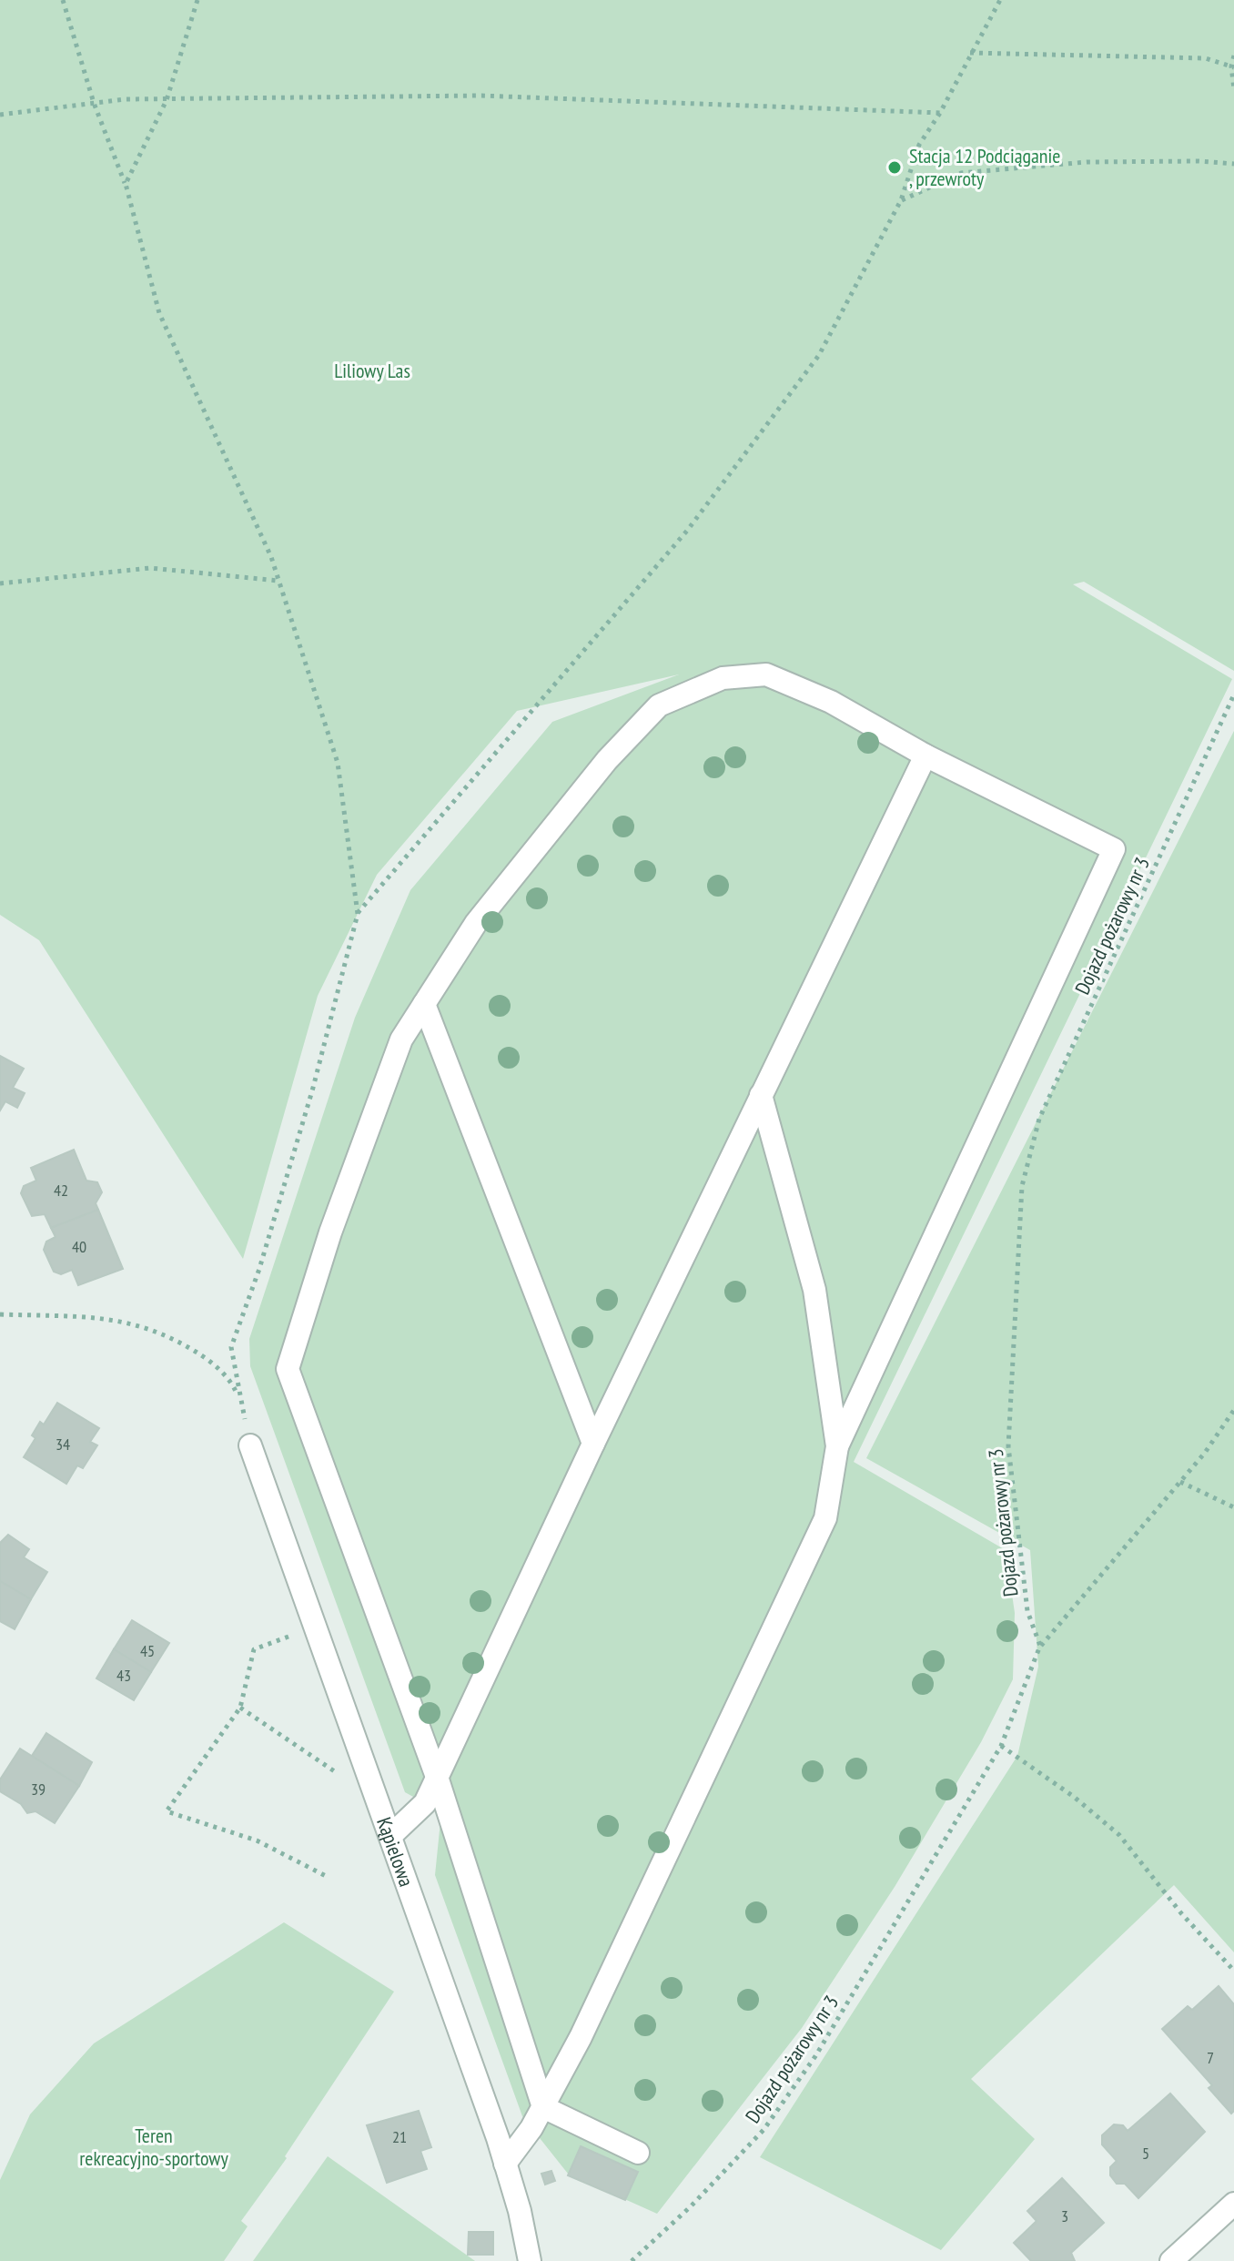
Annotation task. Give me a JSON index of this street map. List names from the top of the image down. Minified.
{"streets":{"street":["Kąpielowa"],"path":["Dojazd pożarowy nr 3"]},"parks":["Liliowy Las","Teren rekreacyjno-sportowy"],"places":["Stacja 12 Podciąganie , przewroty"],"house_numbers":["42","40","34","45","43","39","7","21","5","3"]}
